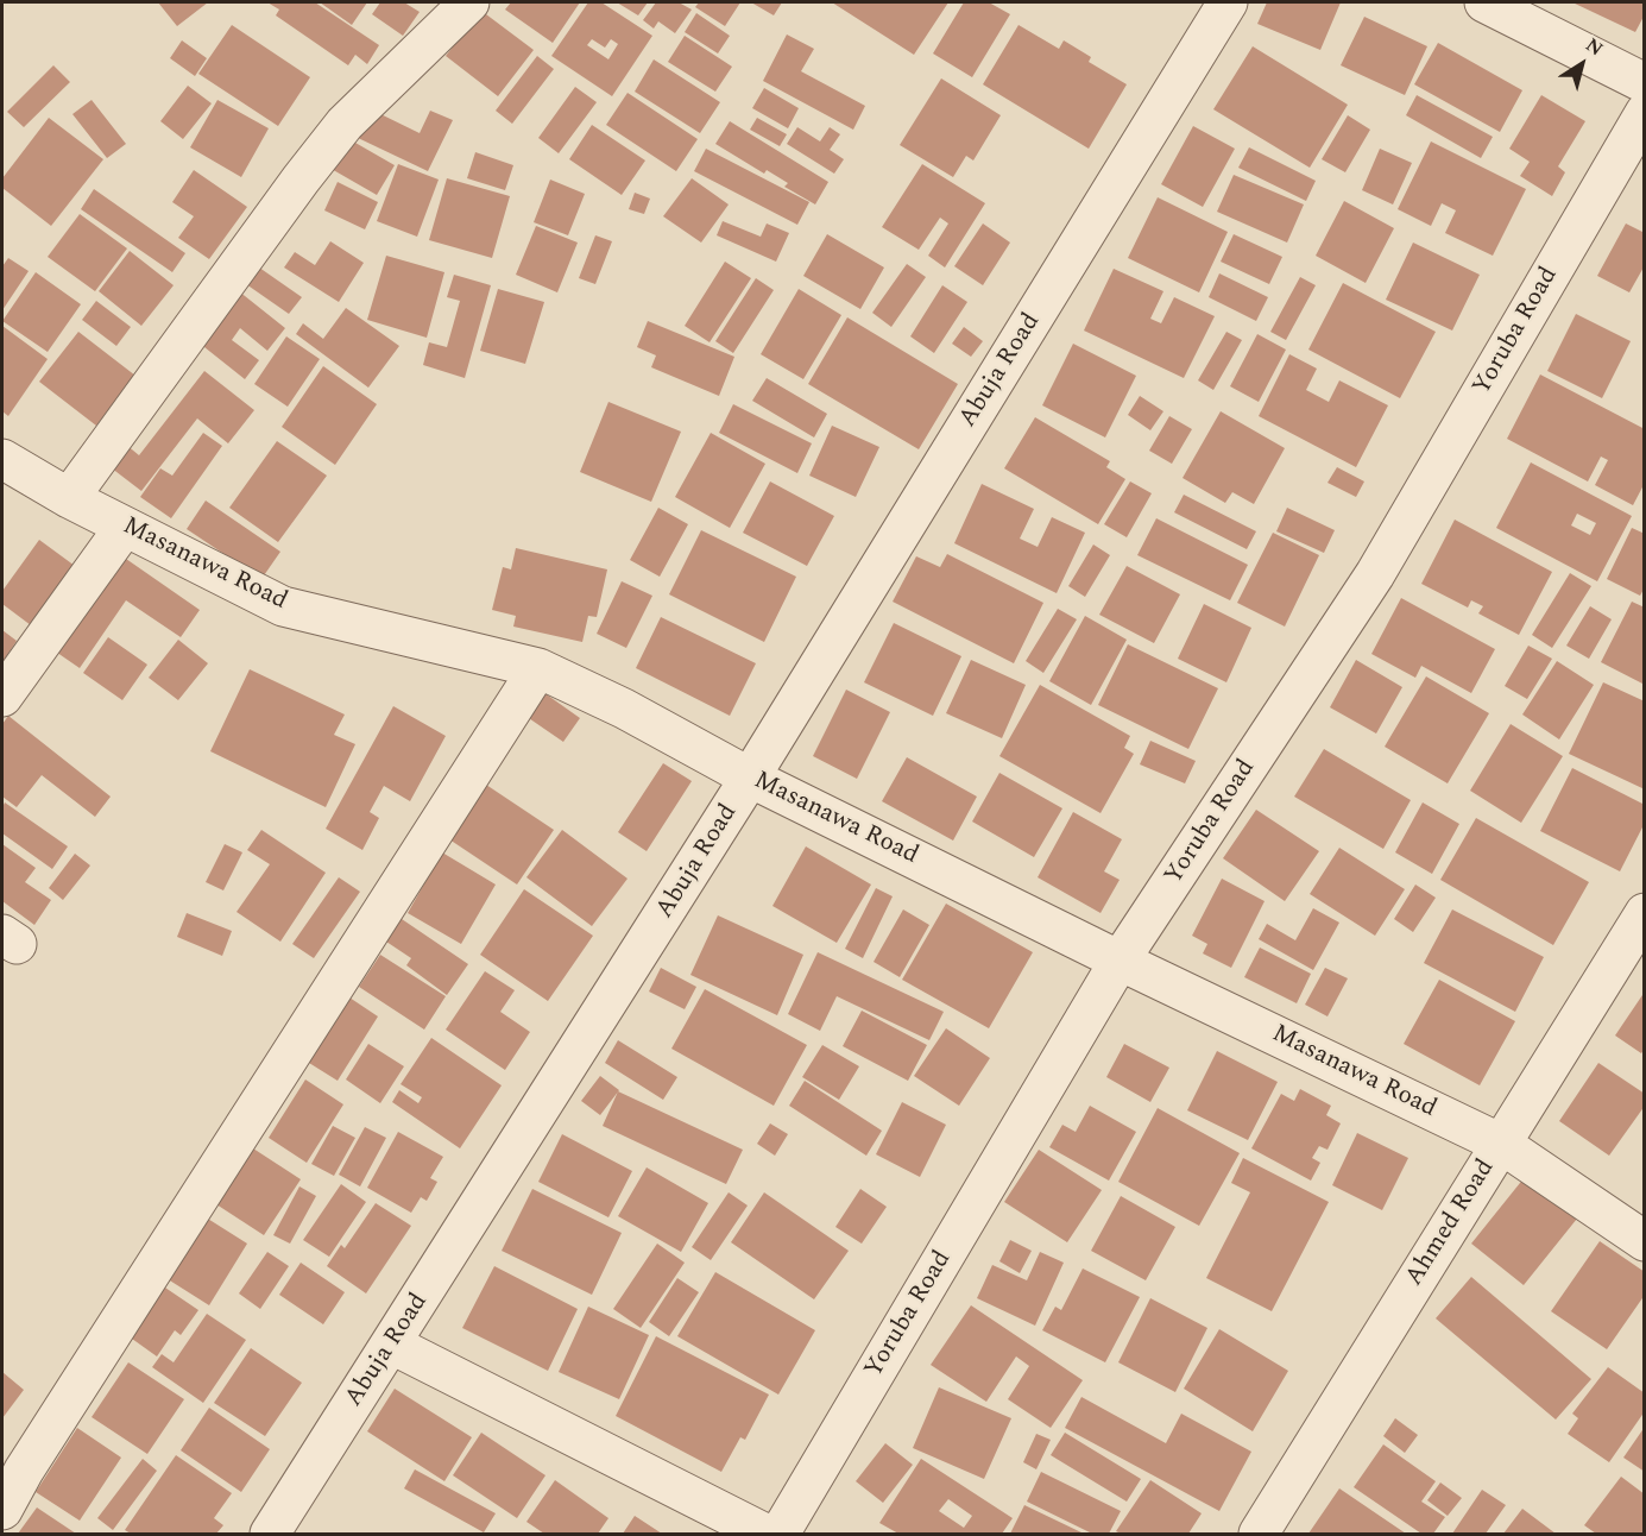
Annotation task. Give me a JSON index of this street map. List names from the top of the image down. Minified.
{"streets":{"street":["Yoruba Road","Abuja Road","Masanawa Road","Ahmed Road"]},"crossings":[["Yoruba Road","Masanawa Road"],["Abuja Road","Masanawa Road"],["Masanawa Road","Ahmed Road"]],"north":"top right"}
